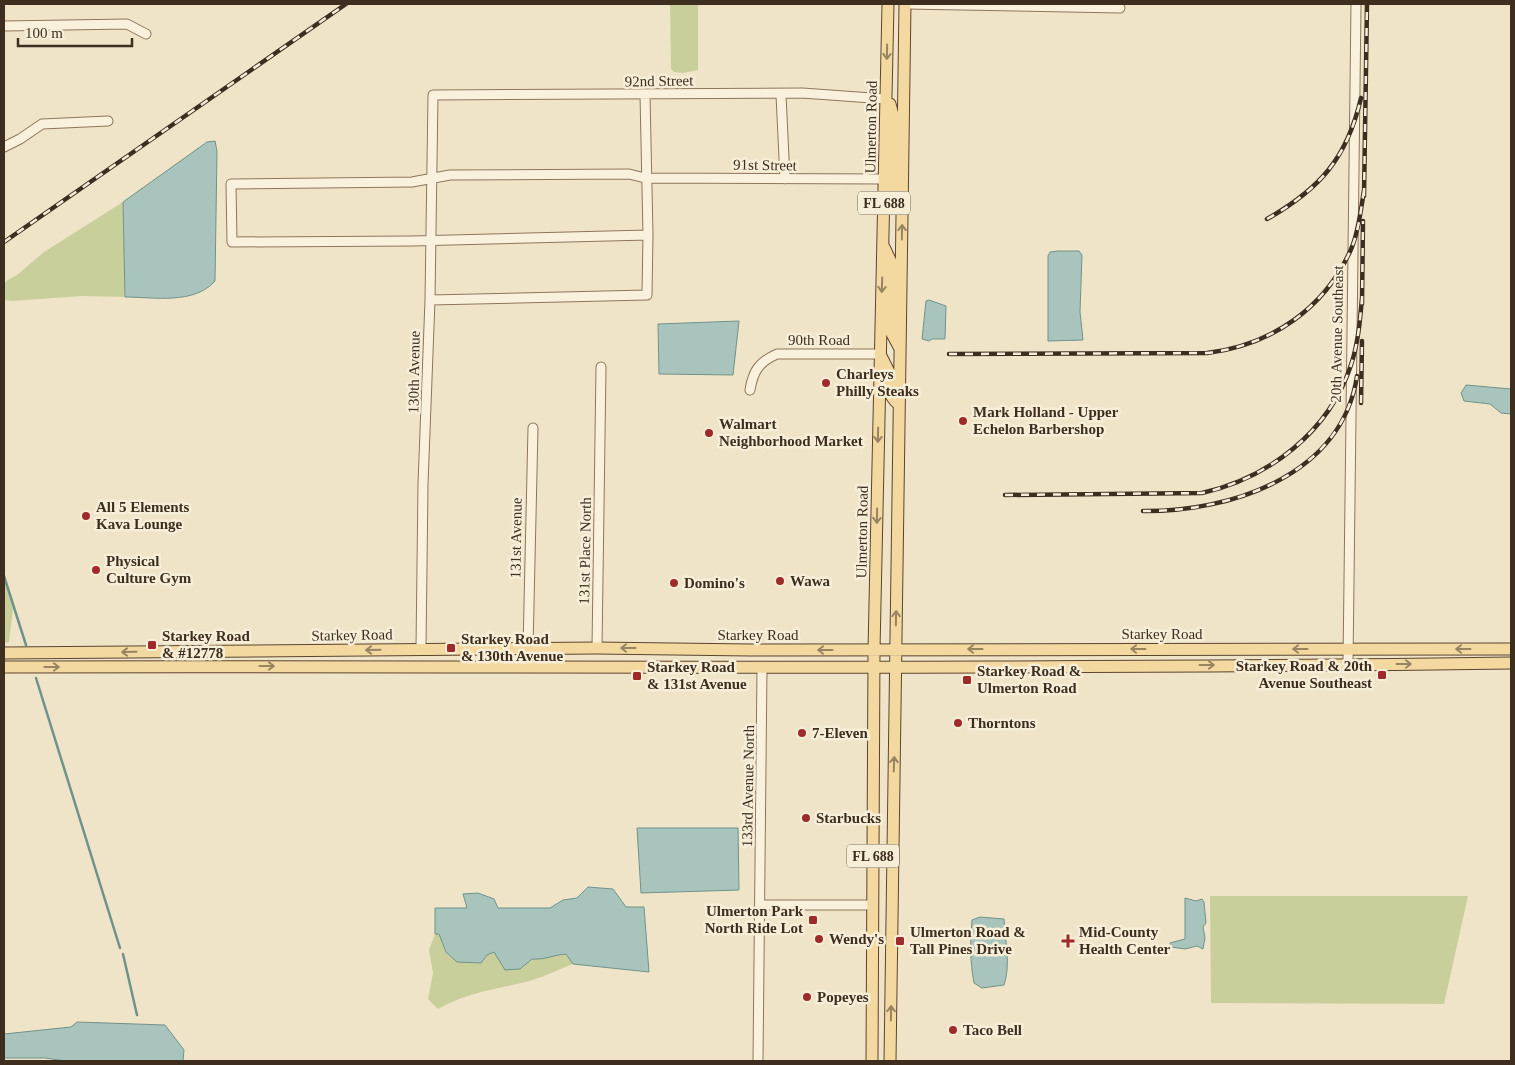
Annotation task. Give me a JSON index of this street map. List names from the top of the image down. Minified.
{"streets":{"main road":["Ulmerton Road","FL 688","Starkey Road"],"street":["92nd Street","91st Street","20th Avenue Southeast","90th Road","130th Avenue","131st Avenue","131st Place North","133rd Avenue North"]},"crossings":[["92nd Street","Ulmerton Road"],["92nd Street","130th Avenue"],["Ulmerton Road","91st Street"],["Ulmerton Road","90th Road"],["Ulmerton Road","Starkey Road"],["91st Street","130th Avenue"],["FL 688","Starkey Road"],["20th Avenue Southeast","Starkey Road"],["130th Avenue","Starkey Road"],["131st Avenue","Starkey Road"],["131st Place North","Starkey Road"],["Starkey Road","133rd Avenue North"]],"places":{"other":["Charleys Philly Steaks","Mark Holland - Upper Echelon Barbershop","Walmart Neighborhood Market","All 5 Elements Kava Lounge","Physical Culture Gym","Wawa","Domino's","Thorntons","7-Eleven","Starbucks","Wendy's","Popeyes","Taco Bell"],"transit":["Starkey Road & #12778","Starkey Road & 130th Avenue","Starkey Road & 20th Avenue Southeast","Starkey Road & 131st Avenue","Starkey Road & Ulmerton Road","Ulmerton Park North Ride Lot","Ulmerton Road & Tall Pines Drive"],"health":["Mid-County Health Center"]},"scale_bar":"100 m"}
